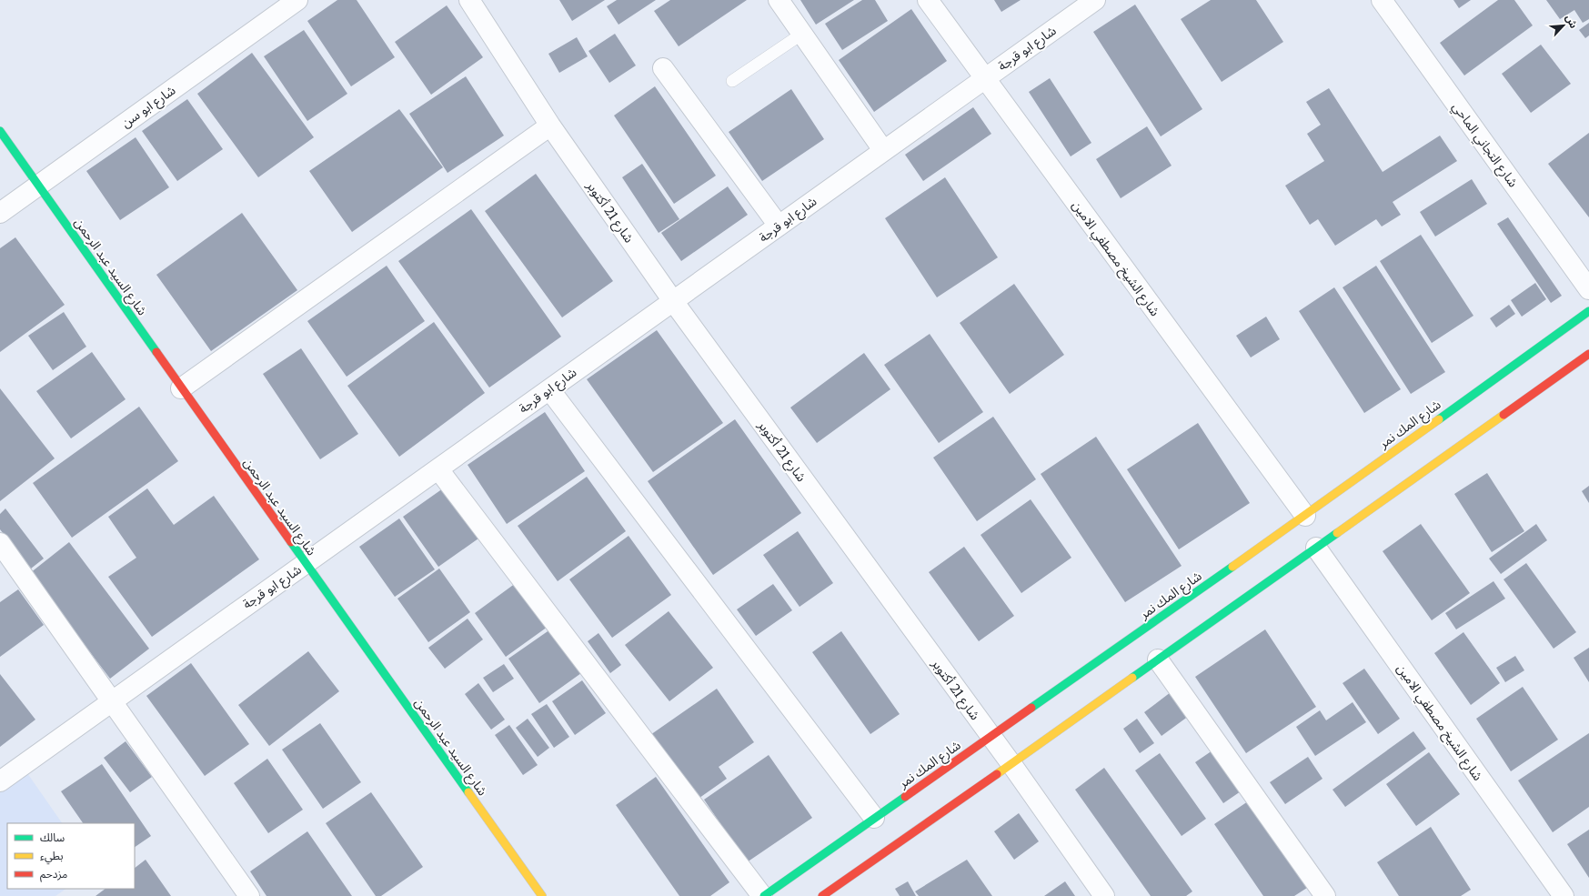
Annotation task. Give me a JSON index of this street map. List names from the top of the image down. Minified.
{"streets":{"main road":["شارع السيد عبد الرحمن","شارع المك نمر"],"street":["شارع ابو قرجة","شارع ابو سن","شارع التجاني الماحي","شارع 21 أكتوبر","شارع الشيخ مصطفي الامين"]},"crossings":[["شارع ابو قرجة","شارع 21 أكتوبر"],["شارع ابو قرجة","شارع الشيخ مصطفي الامين"],["شارع ابو قرجة","شارع السيد عبد الرحمن"],["شارع ابو سن","شارع السيد عبد الرحمن"],["شارع 21 أكتوبر","شارع المك نمر"],["شارع الشيخ مصطفي الامين","شارع المك نمر"]],"legend":["سالك","بطيء","مزدحم"],"north":"top right"}
